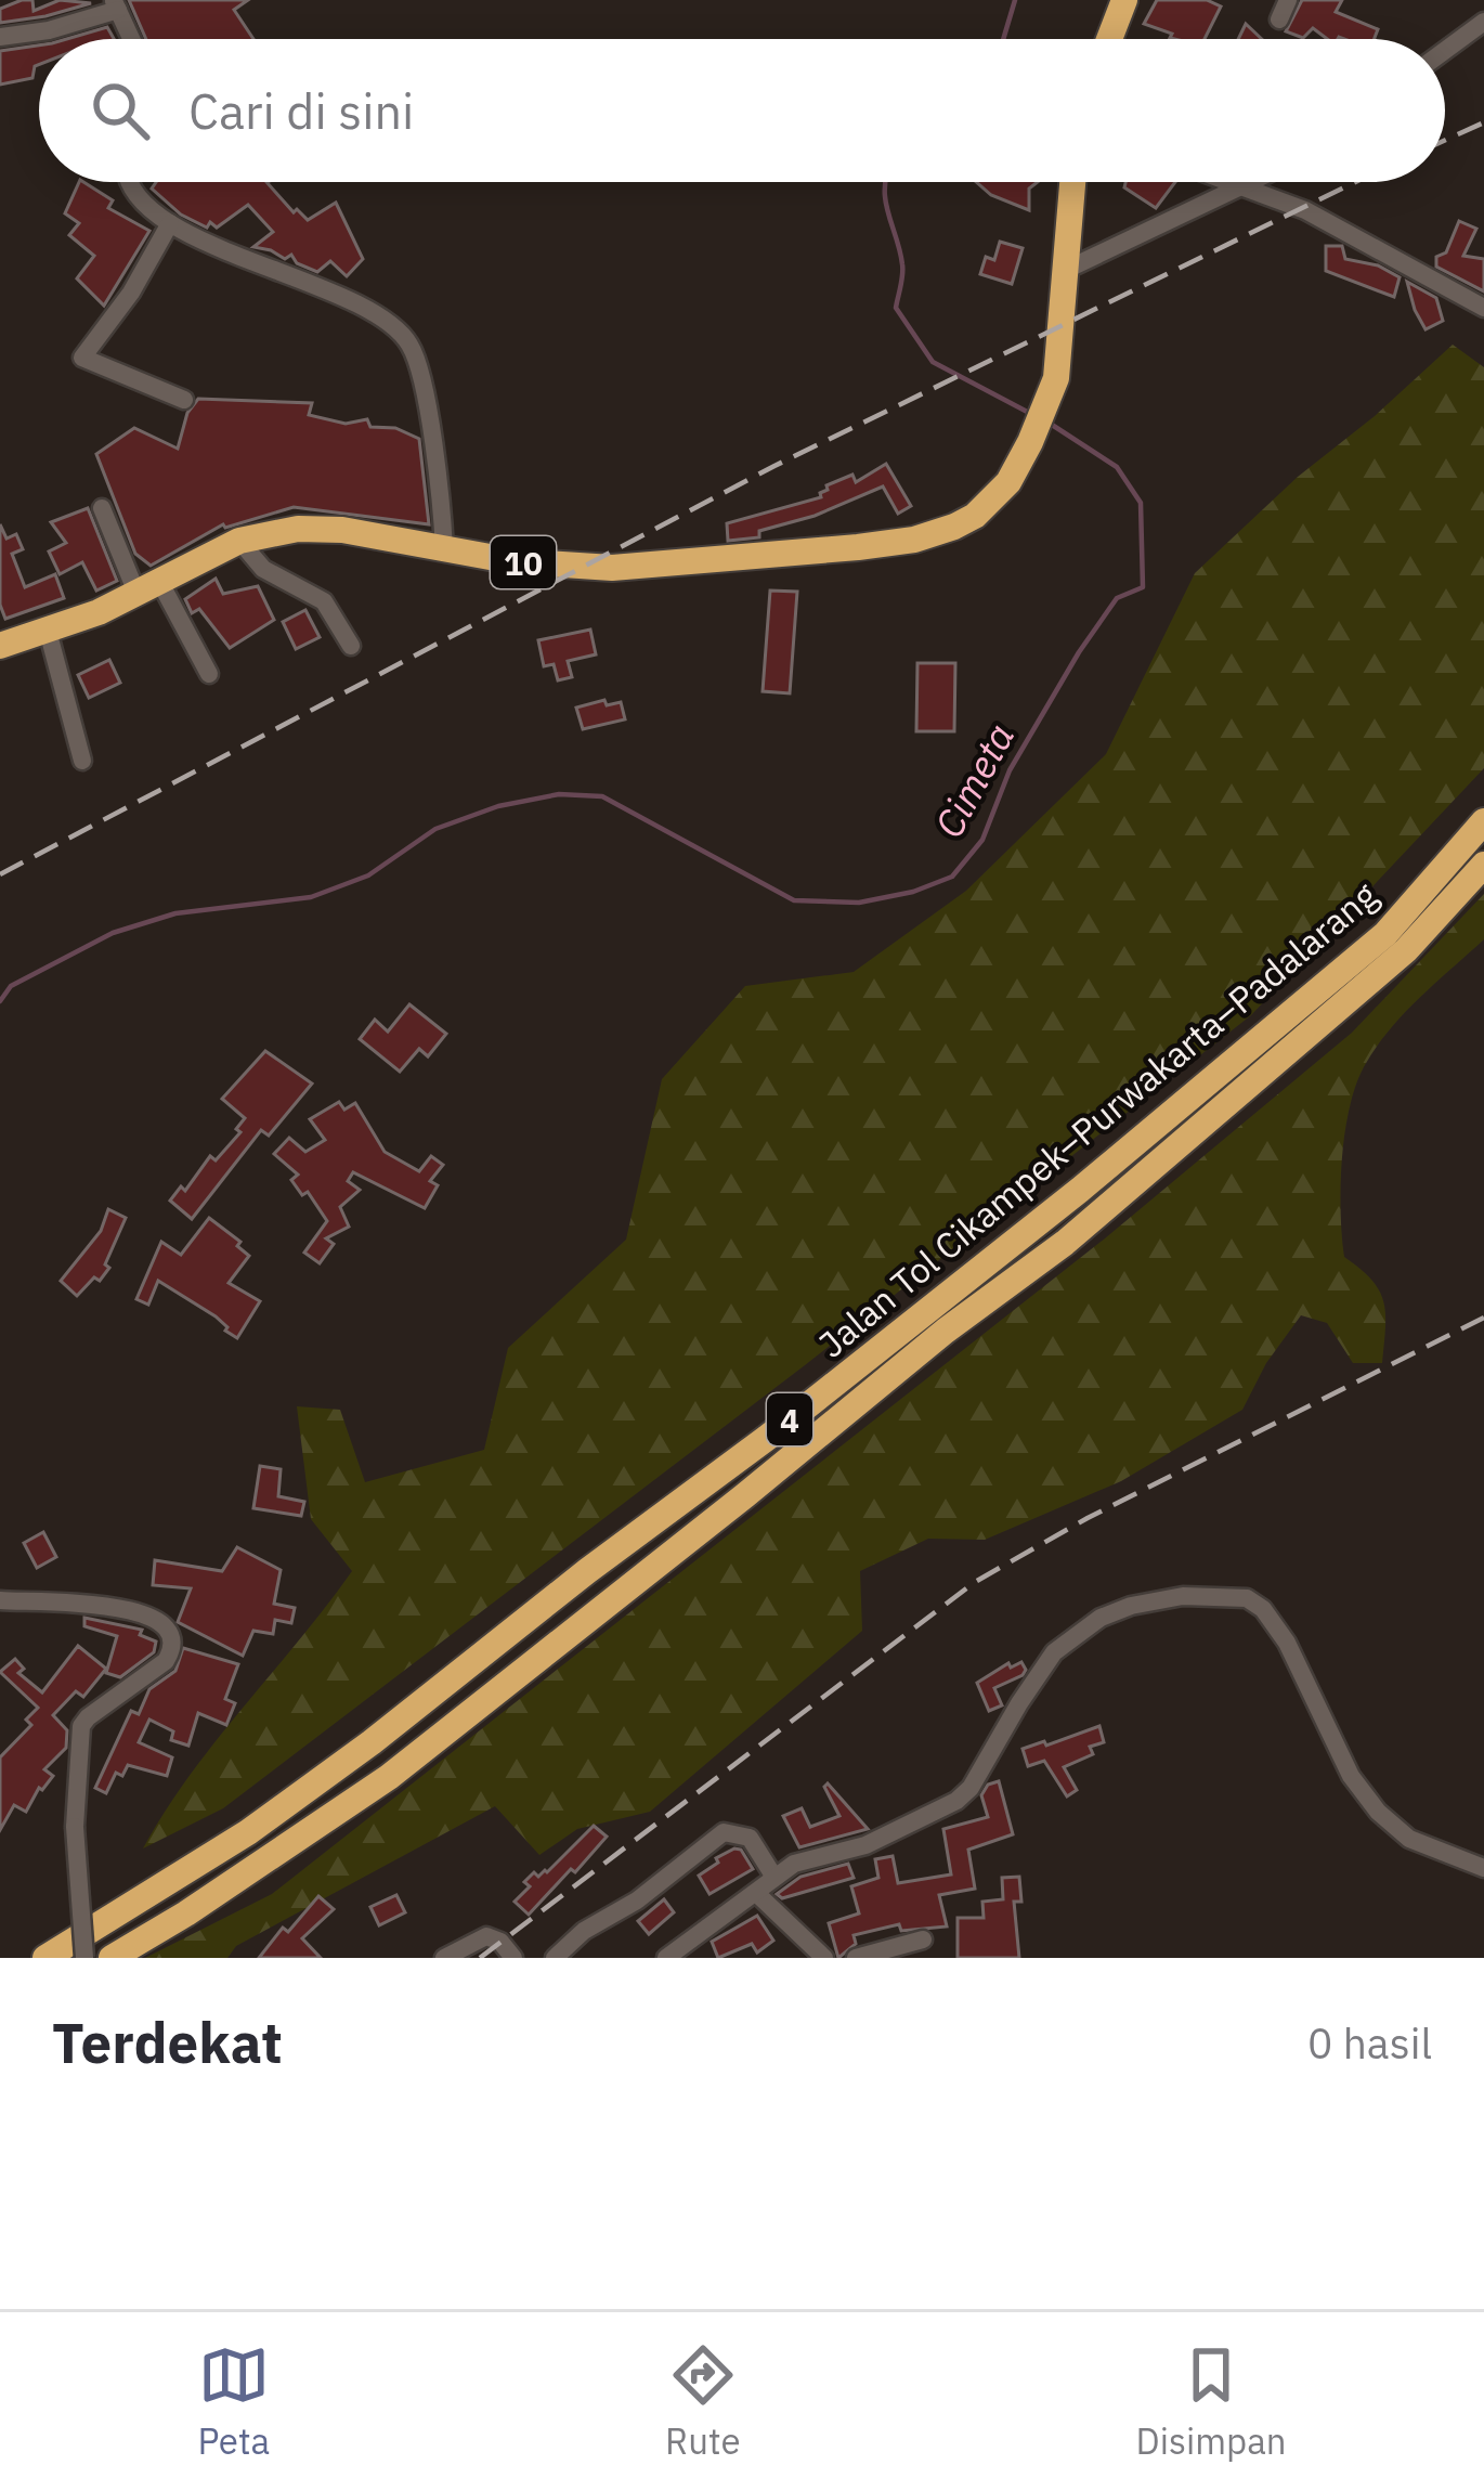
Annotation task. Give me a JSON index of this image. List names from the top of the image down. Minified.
{"streets":{"highway":["10","Jalan Tol Cikampek–Purwakarta–Padalarang","4"]},"water":["Cimeta"],"page":{"search":"Cari di sini","heading":["Terdekat","0 hasil"],"nav":["Peta","Rute","Disimpan"]}}
